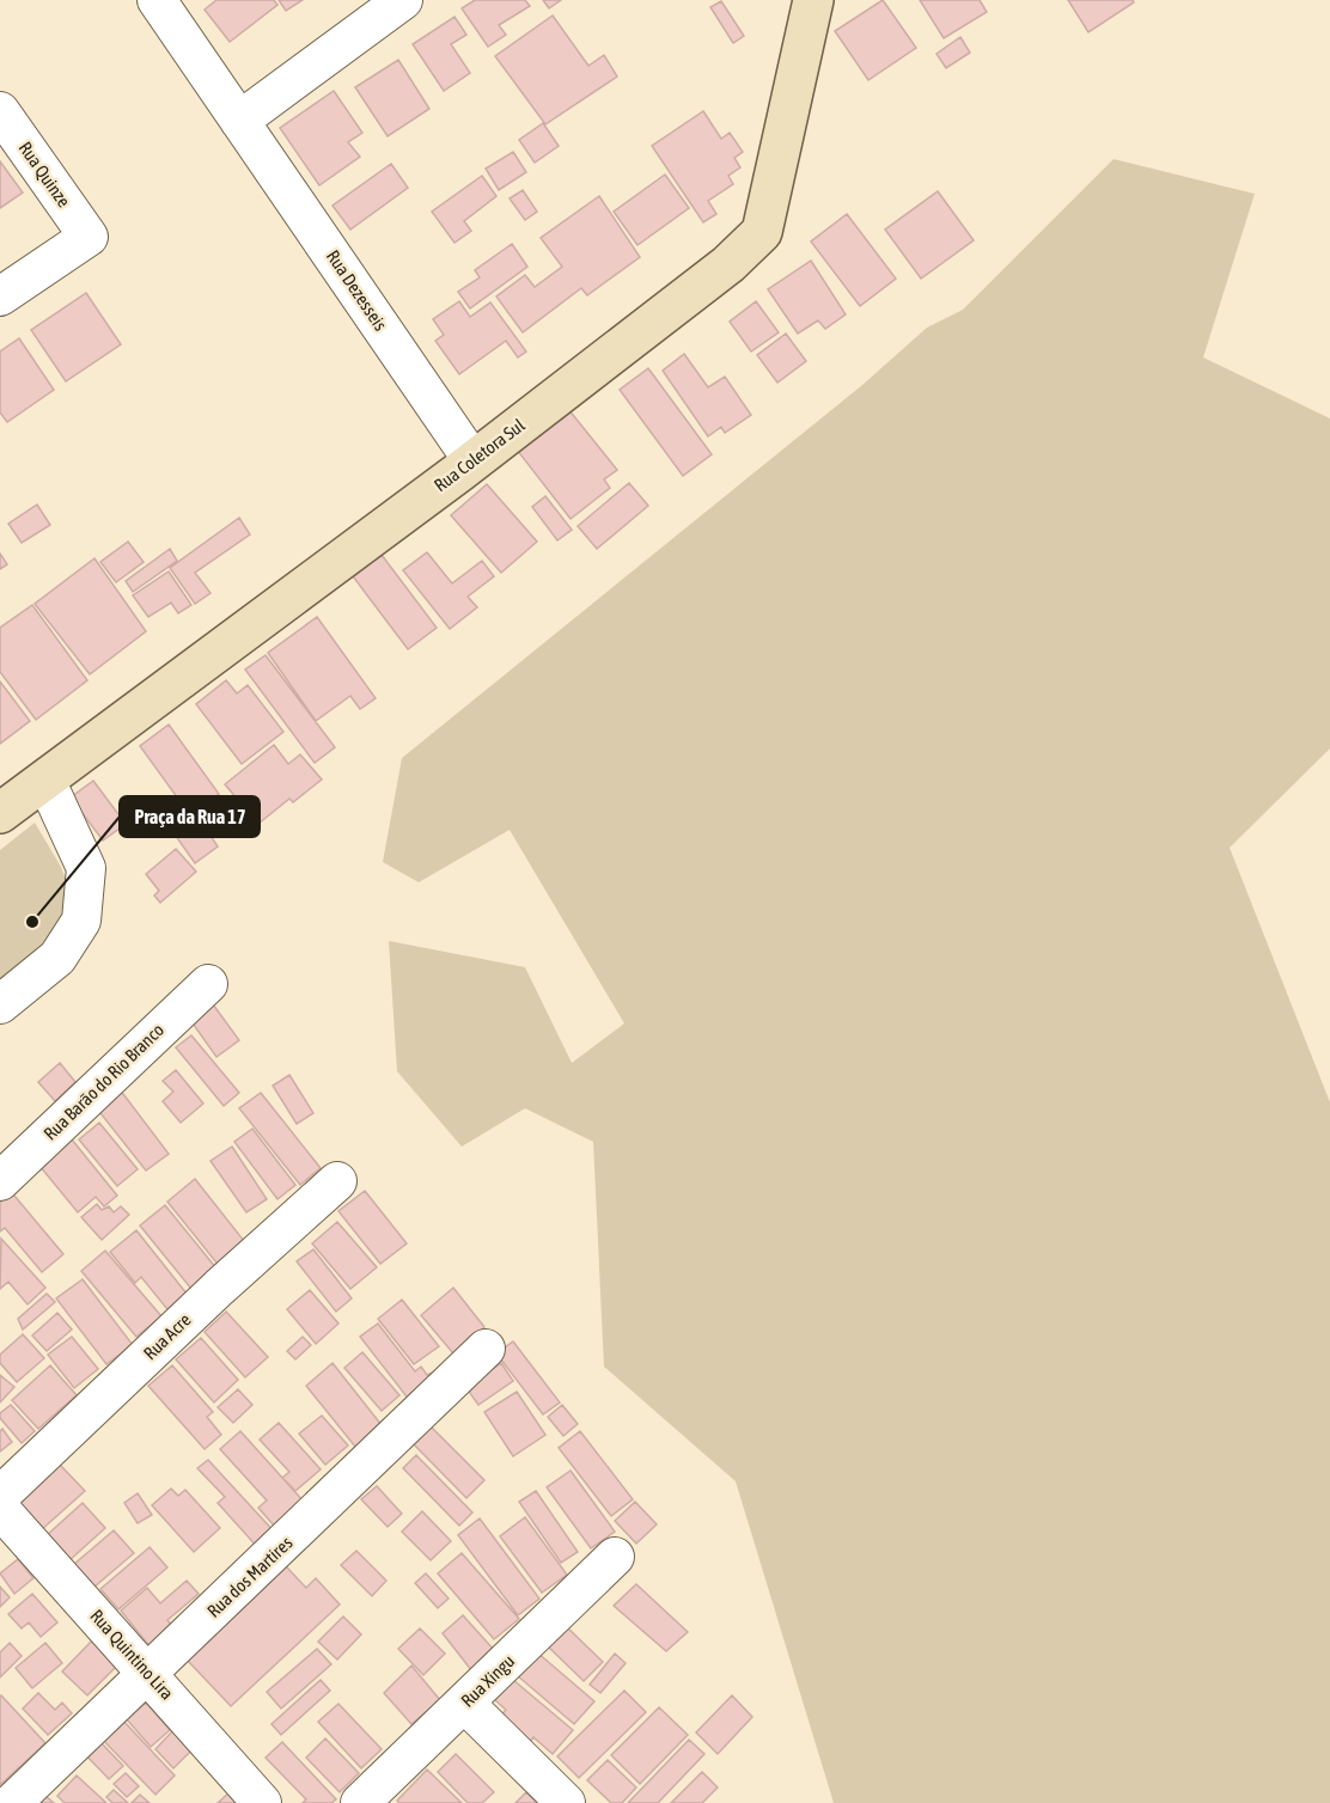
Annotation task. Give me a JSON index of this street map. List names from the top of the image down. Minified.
{"streets":{"street":["Rua Quinze","Rua Dezesseis","Rua Coletora Sul","Rua Barão do Rio Branco","Rua Acre","Rua dos Martires","Rua Quintino Lira","Rua Xingu"]},"crossings":[["Rua Dezesseis","Rua Coletora Sul"],["Rua dos Martires","Rua Quintino Lira"]],"places":["Praça da Rua 17"]}
